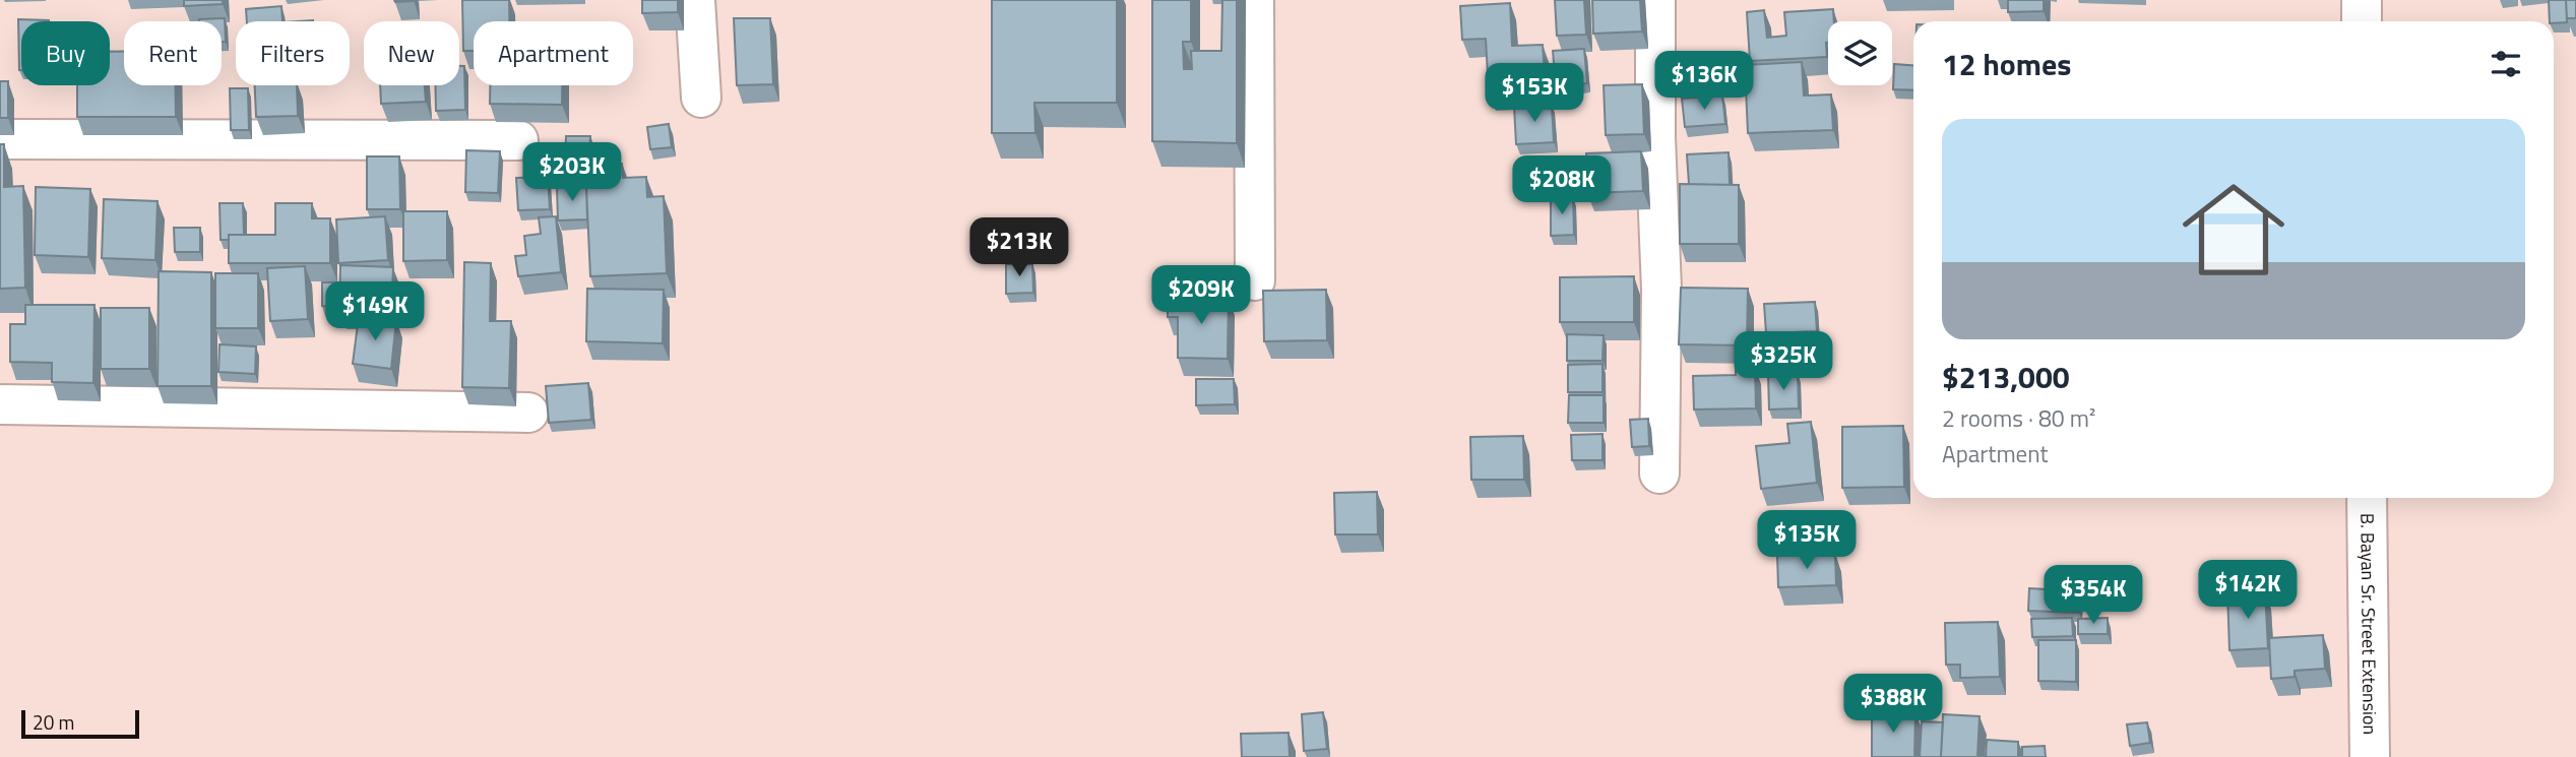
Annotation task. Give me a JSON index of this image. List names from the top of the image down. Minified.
{"streets":{"street":["B. Bayan Sr. Street Extension"]},"scale_bar":"20 m","page":{"chip":["Buy","Rent","Filters","New","Apartment"],"heading":"12 homes","price":["$136K","$153K","$203K","$208K","$213K","$209K","$149K","$325K","$135K","$142K","$354K","$388K"],"list":[{"name":"$213,000","note":"2 rooms · 80 m² · Apartment"}],"scale":"20 m"}}
